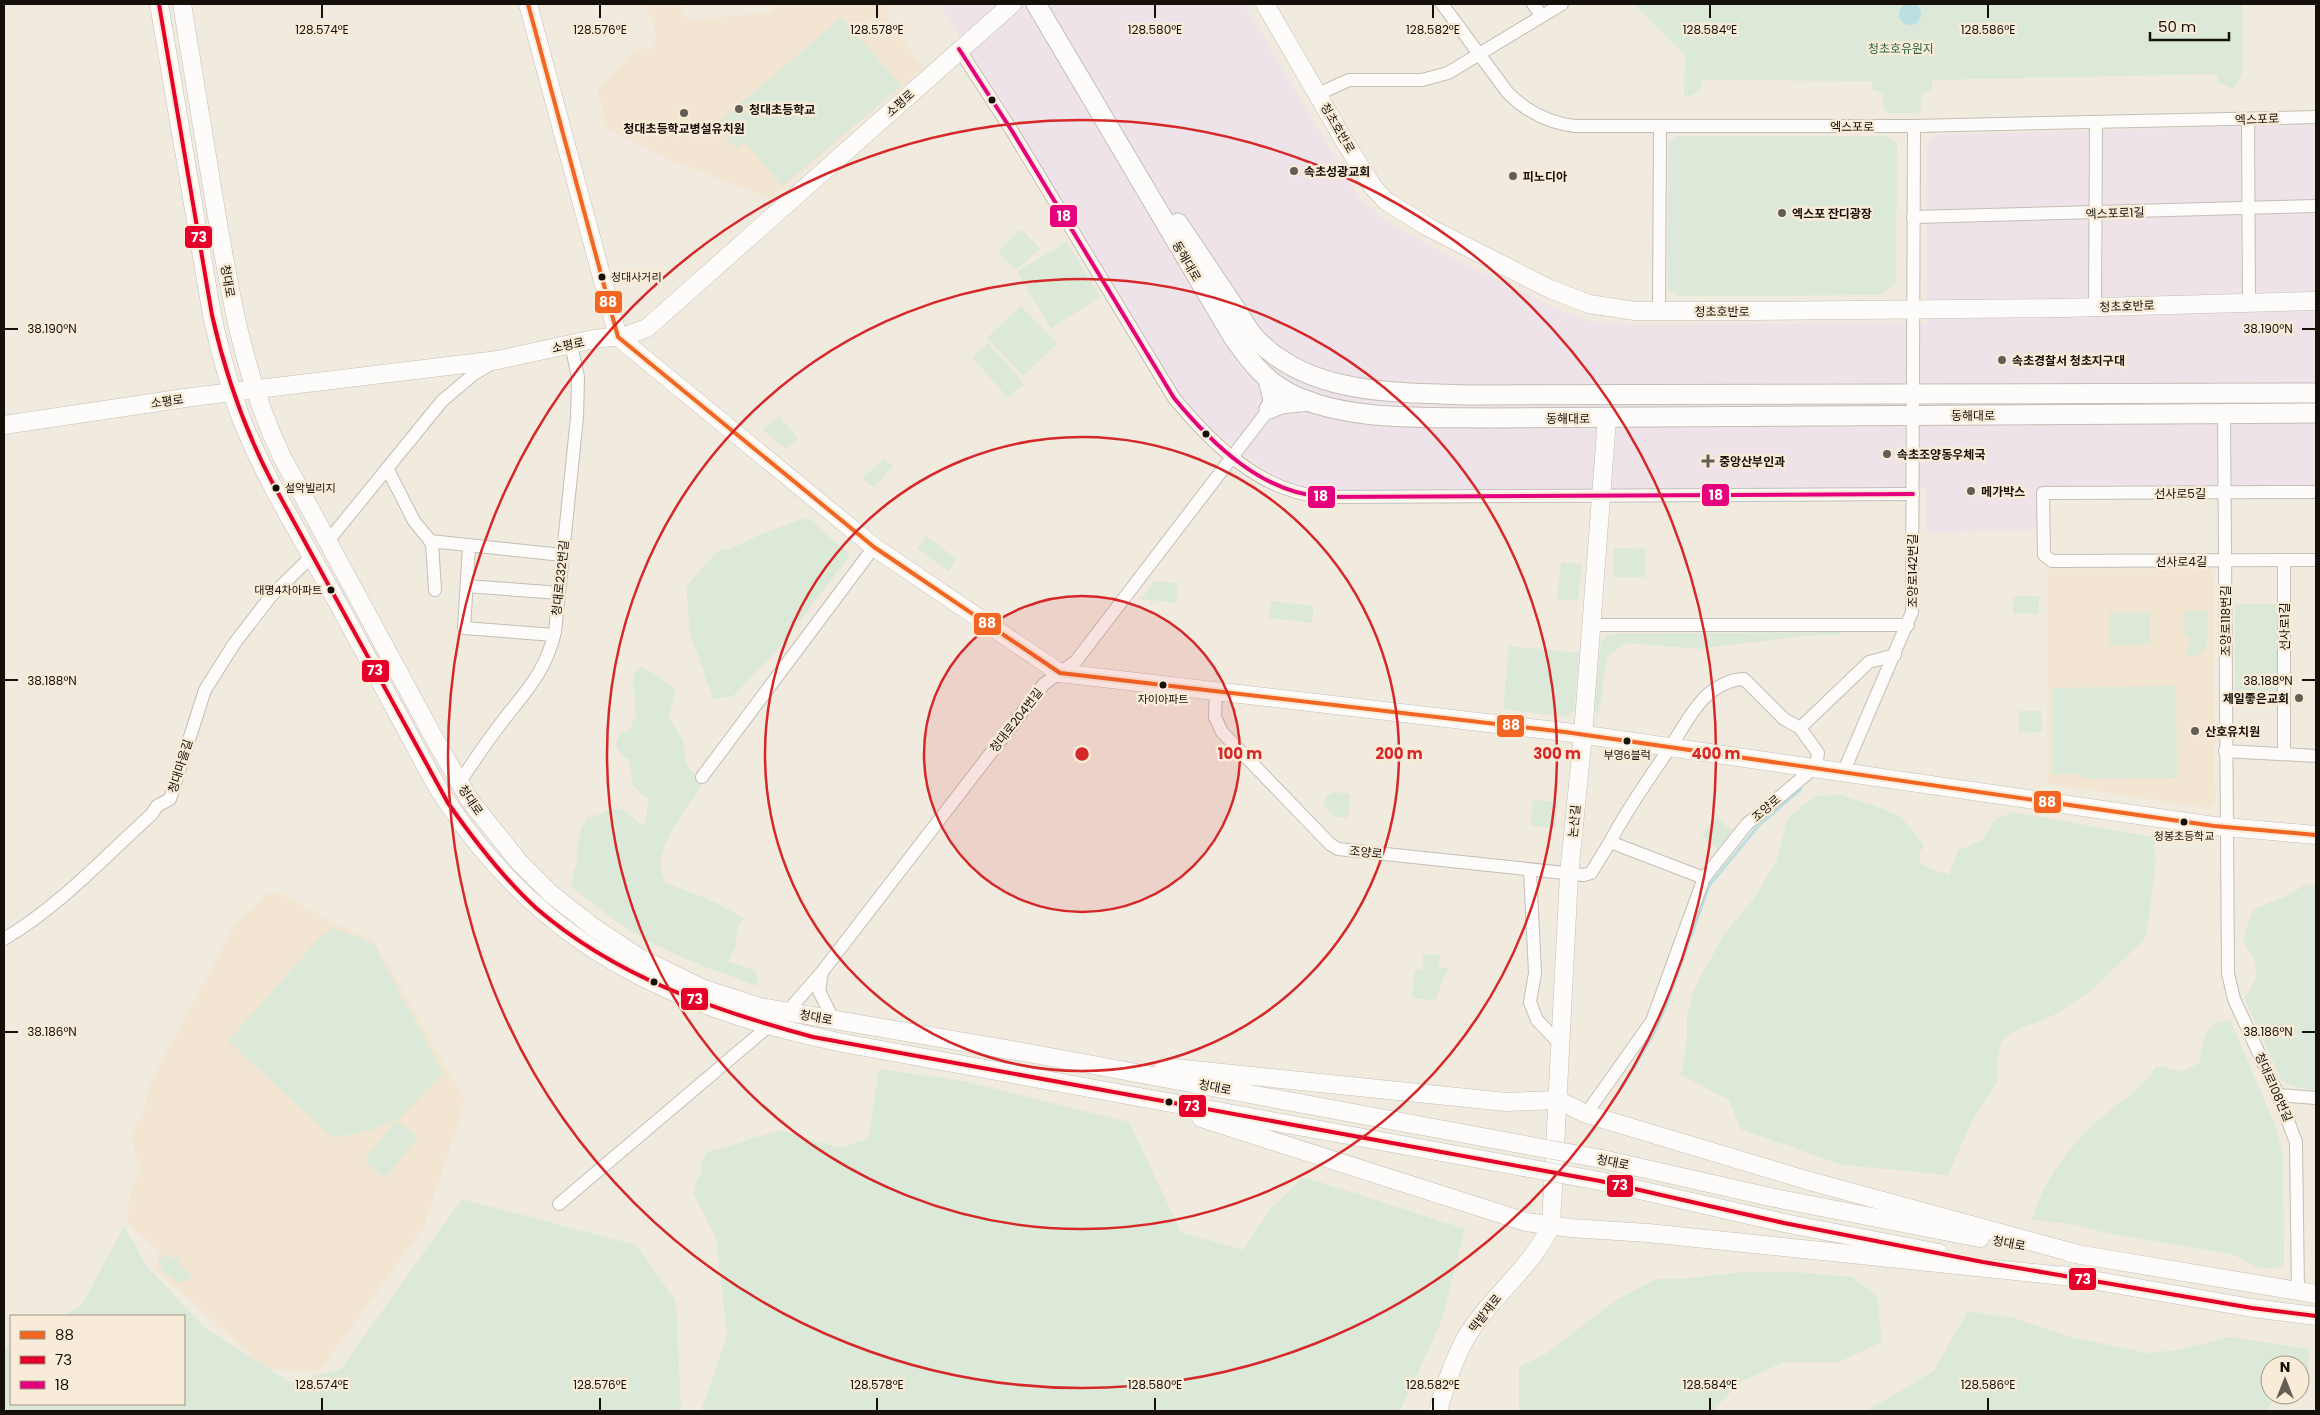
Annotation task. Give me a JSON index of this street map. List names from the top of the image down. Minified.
{"streets":{"main road":["동해대로"],"street":["소평로","엑스포로","청초호반로","엑스포로1길","청대로","선사로5길","선사로4길","조양로142번길","청대로232번길","조양로118번길","선사로1길","청대로204번길","청대마을길","조양로","논산길","청대로108번길","떡밭재로"]},"crossings":[["소평로","청대로"],["소평로","청대로232번길"],["엑스포로","조양로142번길"],["청초호반로","조양로142번길"],["엑스포로1길","조양로142번길"],["동해대로","조양로142번길"],["동해대로","조양로118번길"],["동해대로","논산길"],["청대로","청대로232번길"],["청대로","청대로204번길"],["청대로","청대마을길"],["청대로","청대로108번길"],["선사로5길","선사로4길"],["선사로5길","조양로118번길"],["선사로4길","조양로118번길"],["선사로4길","선사로1길"],["조양로118번길","청대로108번길"],["조양로","논산길"],["논산길","떡밭재로"]],"parks":["청초호유원지"],"places":{"other":["청대초등학교","청대초등학교병설유치원","속초성광교회","피노디아","엑스포 잔디광장","청대사거리","속초경찰서 청초지구대","속초조양동우체국","설악빌리지","메가박스","대명4차아파트","자이아파트","제일좋은교회","산호유치원","부영6블럭","청봉초등학교"],"health":["중앙산부인과"]},"lines":["transit line 88","transit line 73","transit line 18"],"legend":["88","73","18"],"scale_bar":"50 m","north":"top","coordinates":["128.574°E","128.576°E","128.578°E","128.580°E","128.582°E","128.584°E","128.586°E","38.190°N","38.188°N","38.186°N"],"rings":["100 m","200 m","300 m","400 m"]}
